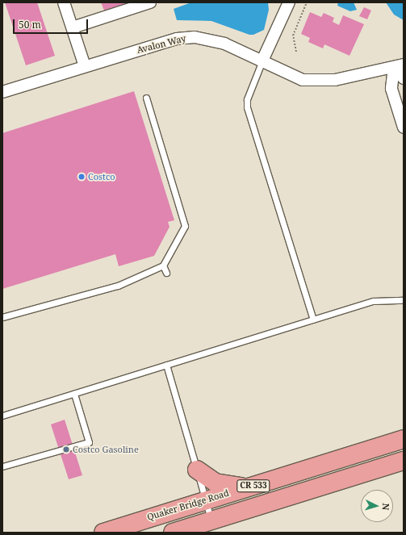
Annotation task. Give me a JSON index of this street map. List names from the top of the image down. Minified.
{"streets":{"main road":["CR 533","Quaker Bridge Road"],"street":["Avalon Way"]},"places":["Costco","Costco Gasoline"],"scale_bar":"50 m","north":"right"}
